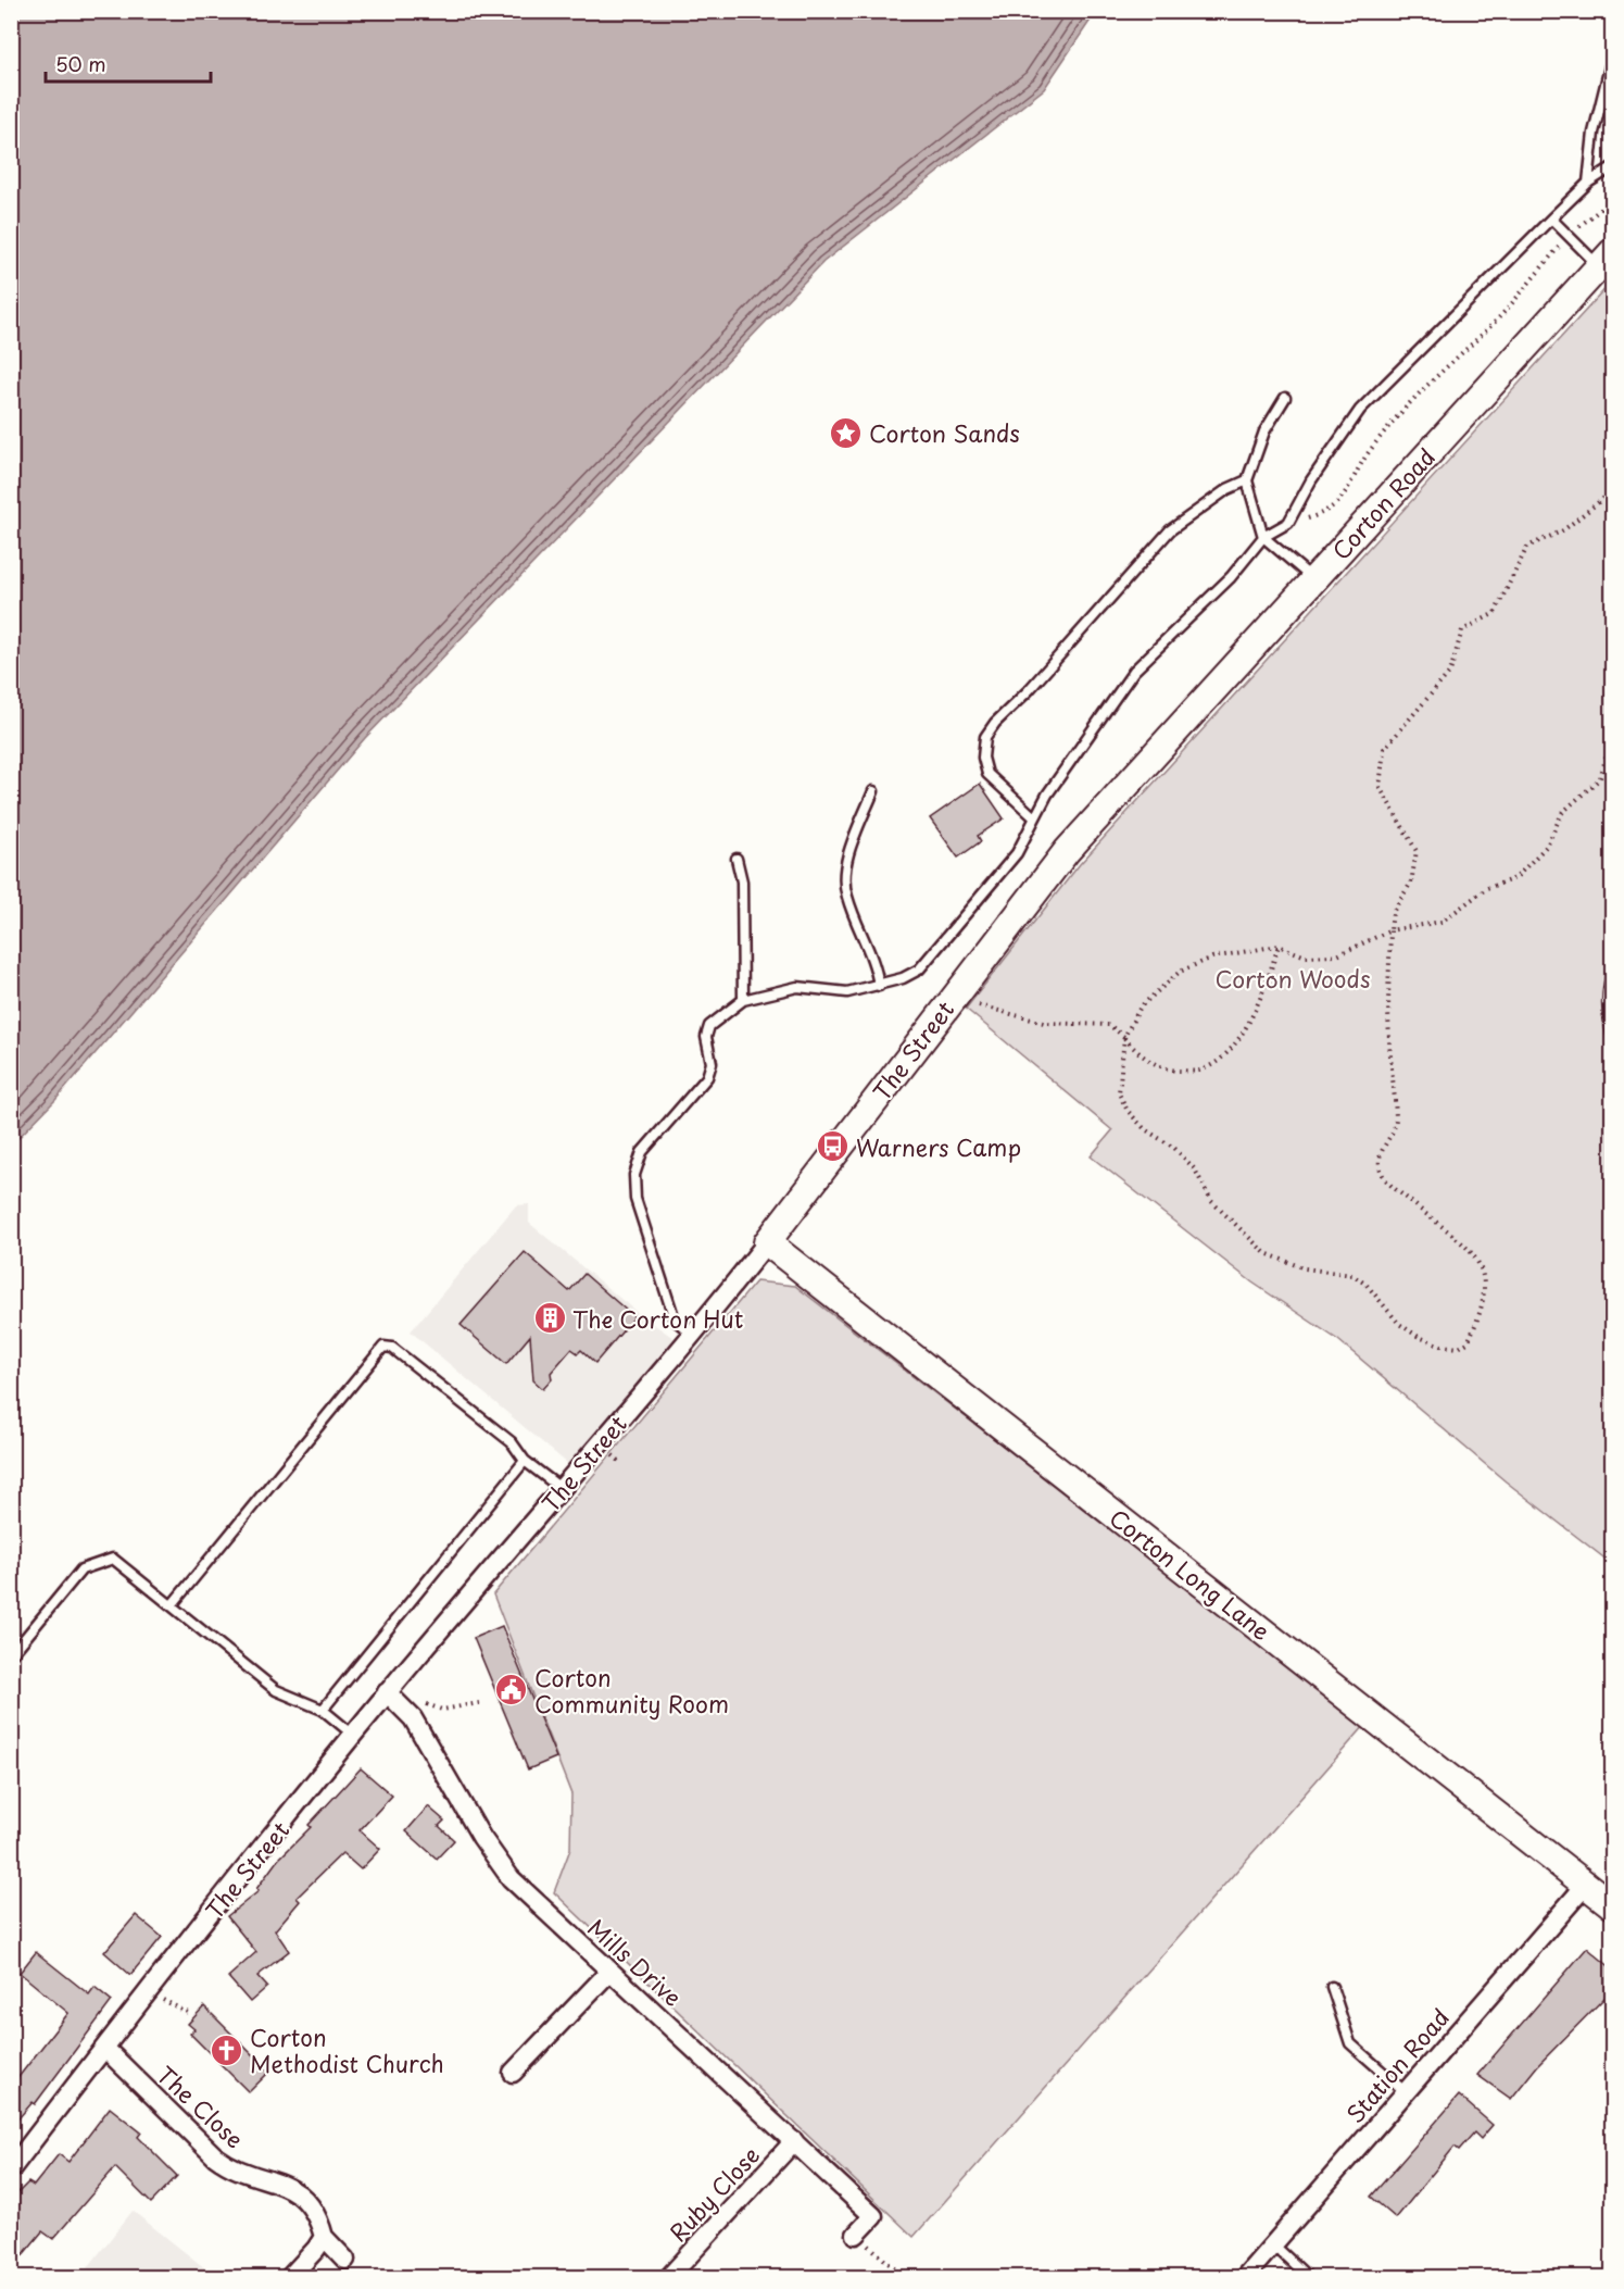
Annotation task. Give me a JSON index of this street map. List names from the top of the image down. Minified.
{"streets":{"main road":["Corton Road","The Street","Corton Long Lane"],"street":["Mills Drive","Station Road","The Close","Ruby Close"]},"crossings":[["Corton Road","The Street"],["The Street","Corton Long Lane"],["The Street","Mills Drive"],["The Street","The Close"],["Corton Long Lane","Station Road"],["Mills Drive","Ruby Close"]],"parks":["Corton Woods"],"places":{"place":["Corton Sands"],"bus stop":["Warners Camp"],"building":["The Corton Hut"],"public building":["Corton Community Room"],"church":["Corton Methodist Church"]},"scale_bar":"50 m"}
